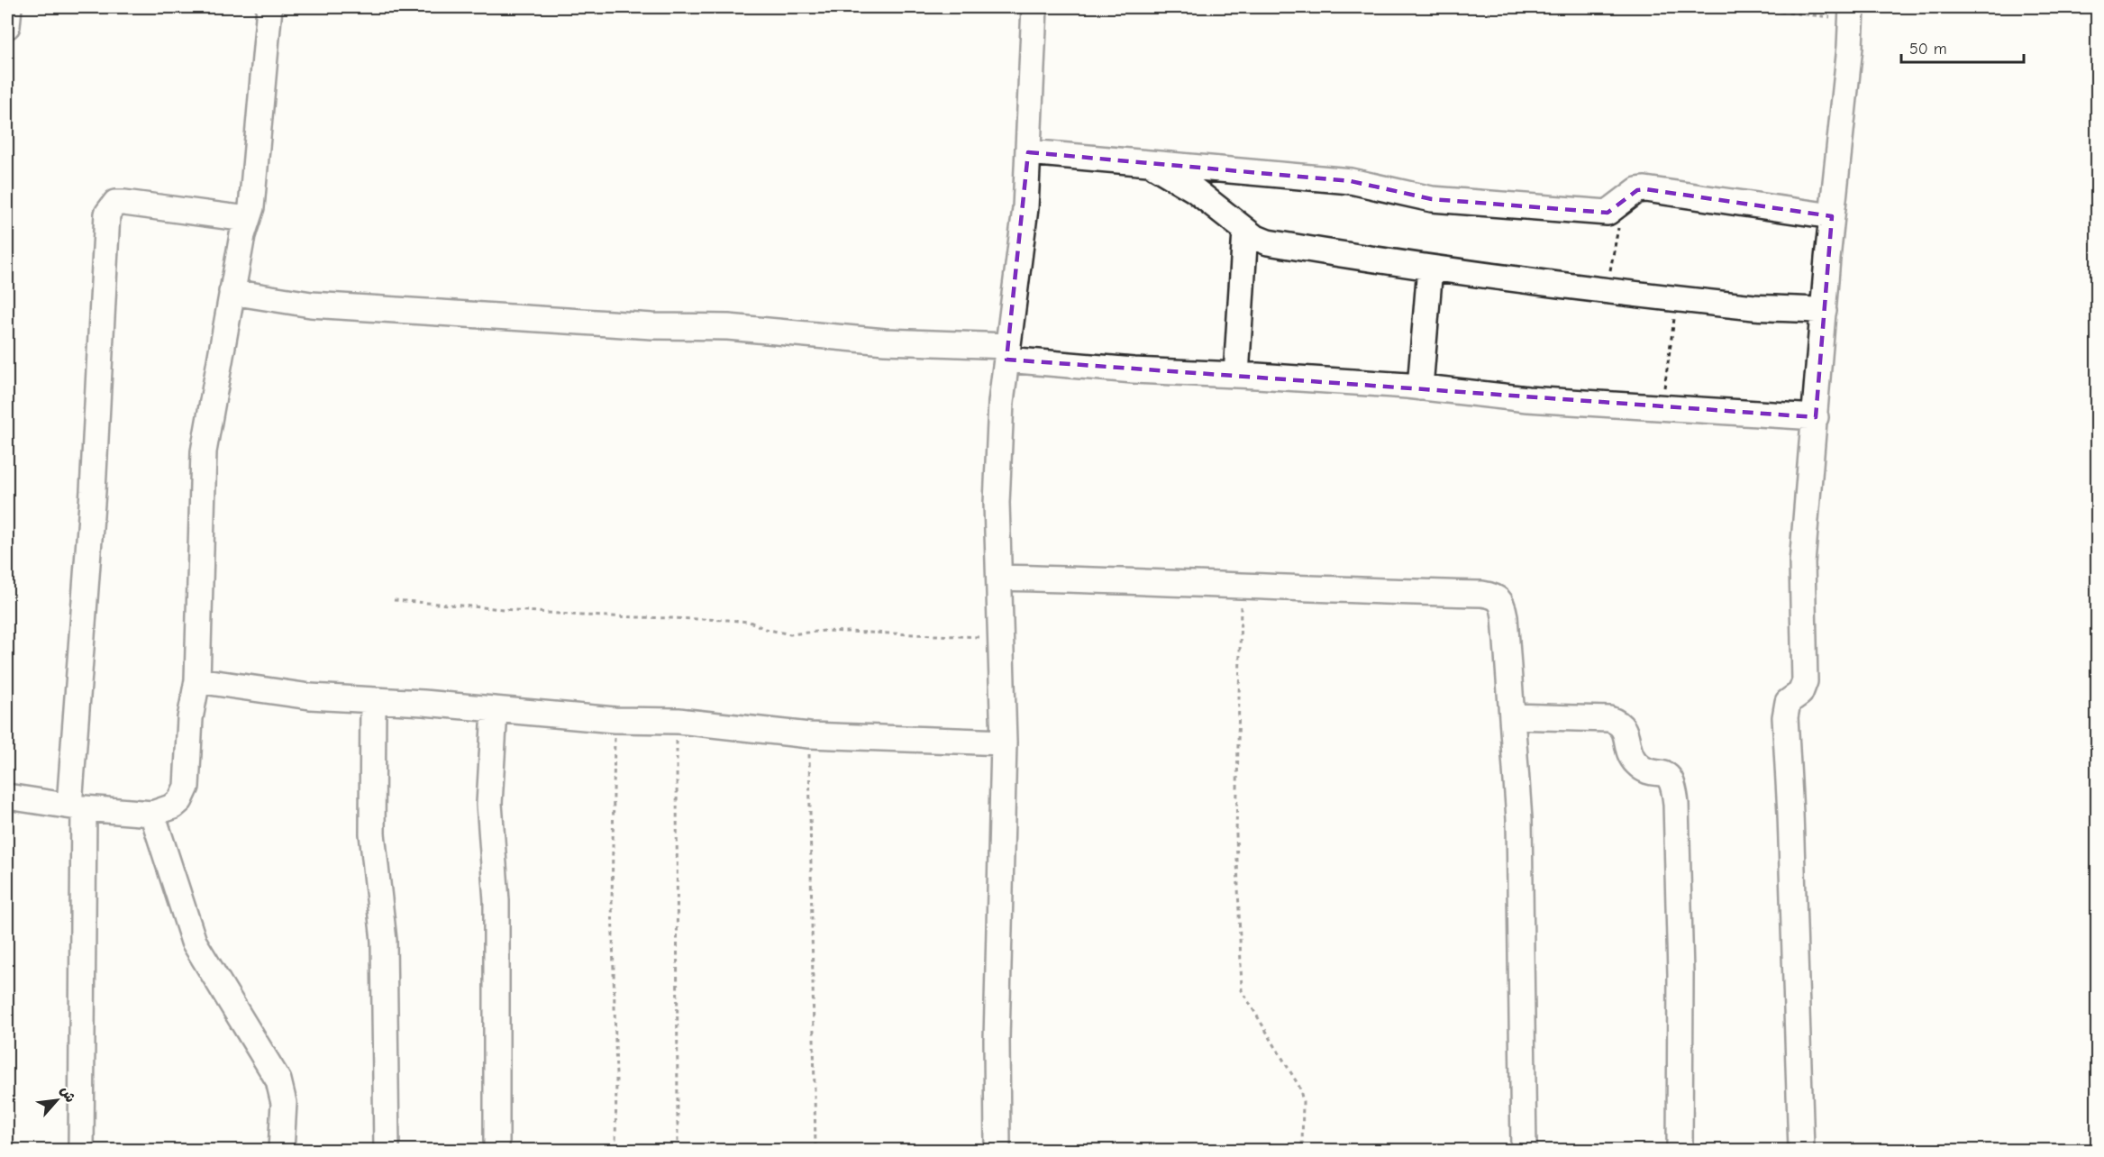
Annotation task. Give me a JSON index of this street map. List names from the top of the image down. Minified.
{"scale_bar":"50 m","north":"top right"}
